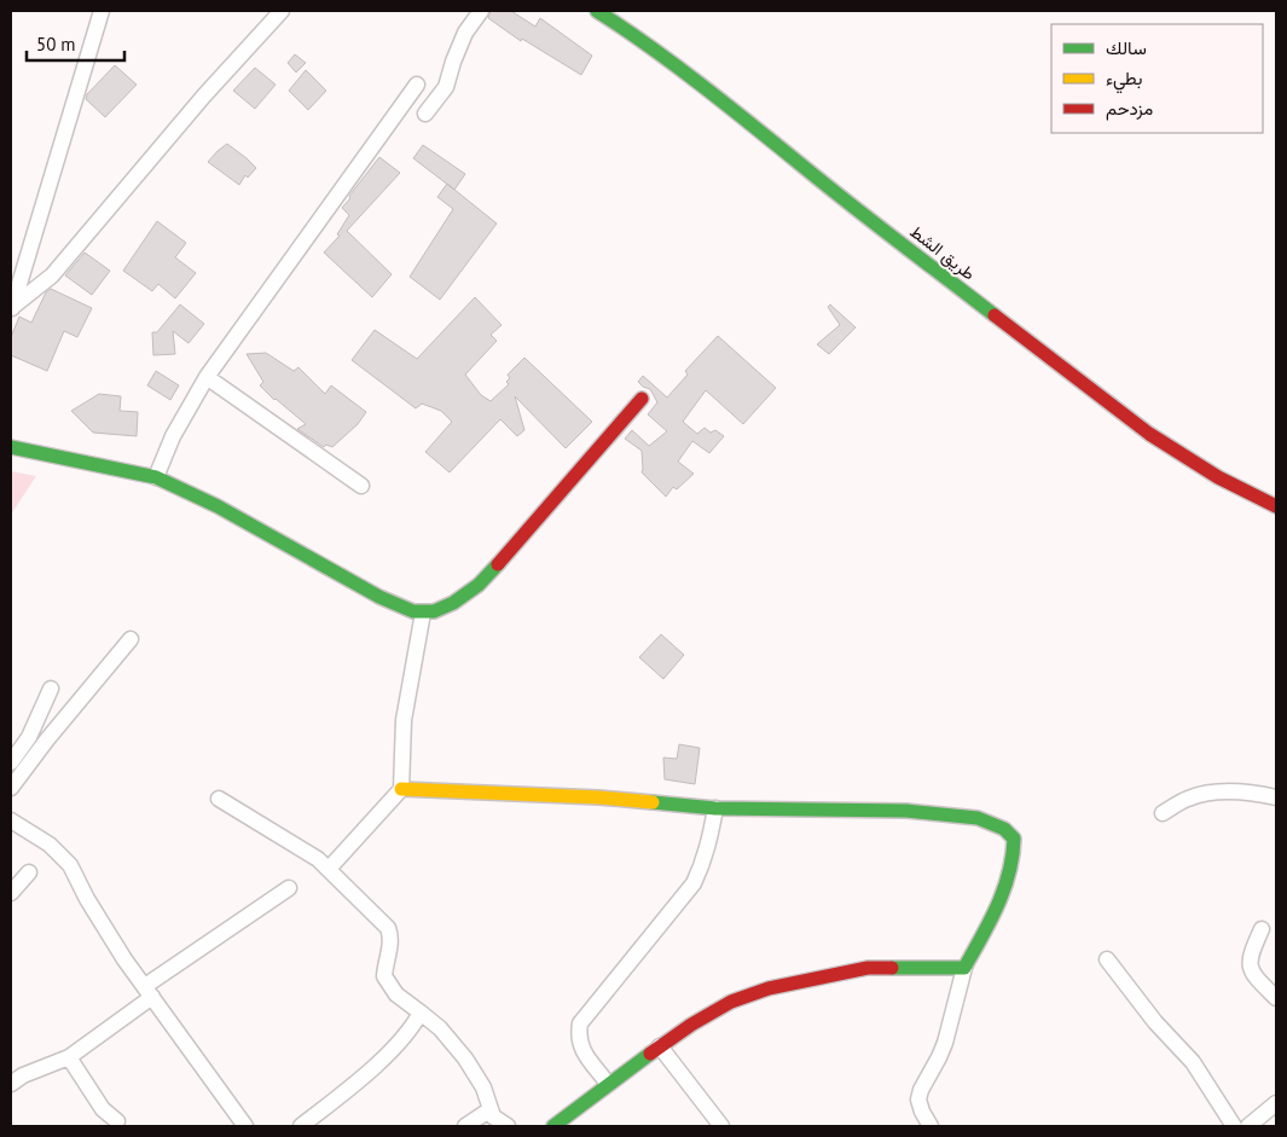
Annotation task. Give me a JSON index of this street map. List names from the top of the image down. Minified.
{"streets":{"street":["طريق الشط"]},"legend":["سالك","بطيء","مزدحم"],"scale_bar":"50 m"}
